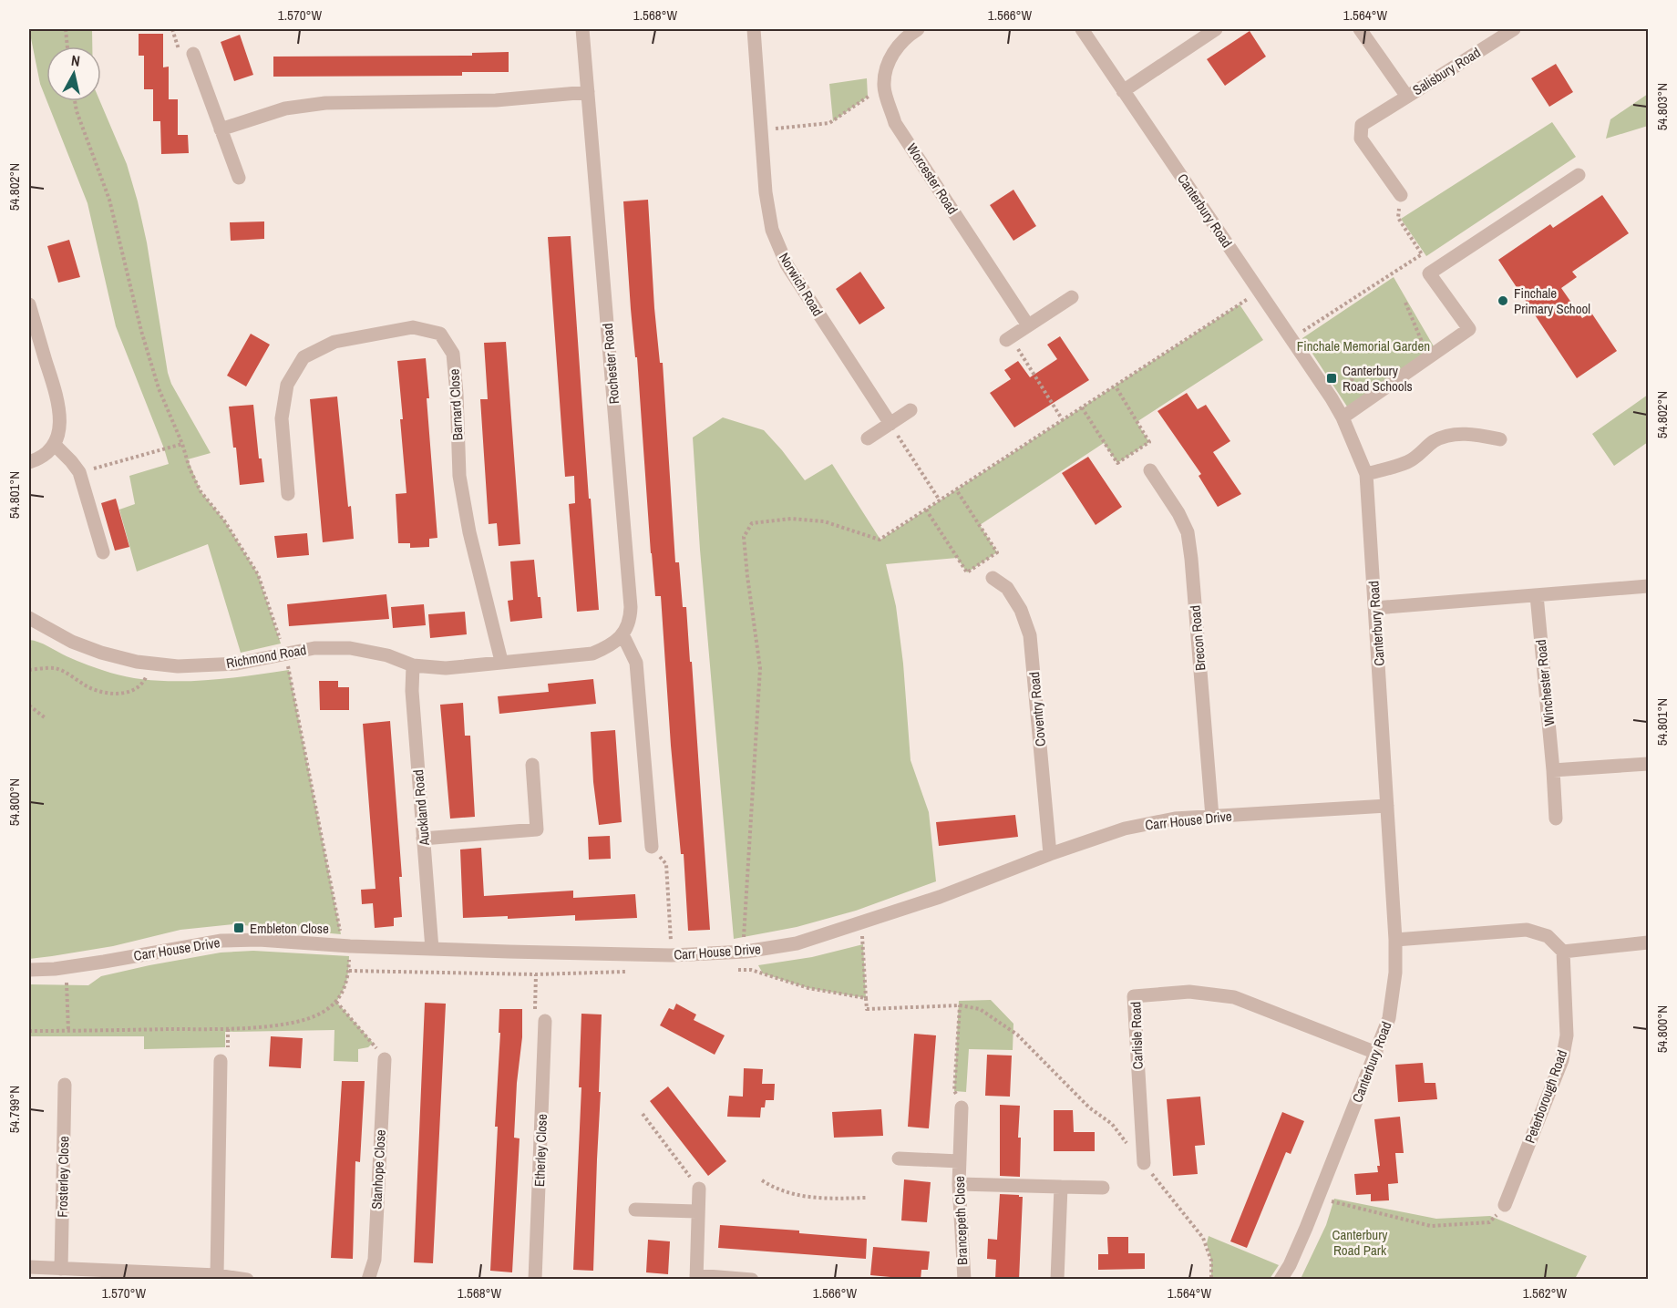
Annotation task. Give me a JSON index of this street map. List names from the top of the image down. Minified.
{"streets":{"street":["Salisbury Road","Worcester Road","Canterbury Road","Norwich Road","Rochester Road","Barnard Close","Brecon Road","Richmond Road","Winchester Road","Coventry Road","Auckland Road","Carr House Drive","Carlisle Road","Peterborough Road","Etherley Close","Stanhope Close","Frosterley Close","Brancepeth Close"]},"crossings":[["Canterbury Road","Carr House Drive"],["Canterbury Road","Carlisle Road"],["Brecon Road","Carr House Drive"],["Richmond Road","Auckland Road"],["Coventry Road","Carr House Drive"],["Auckland Road","Carr House Drive"]],"parks":["Finchale Memorial Garden","Canterbury Road Park"],"places":{"other":["Finchale Primary School"],"transit":["Canterbury Road Schools","Embleton Close"]},"north":"top","coordinates":["1.570°W","1.568°W","1.566°W","1.564°W","54.803°N","54.802°N","54.801°N","54.800°N","54.799°N","1.562°W"]}
